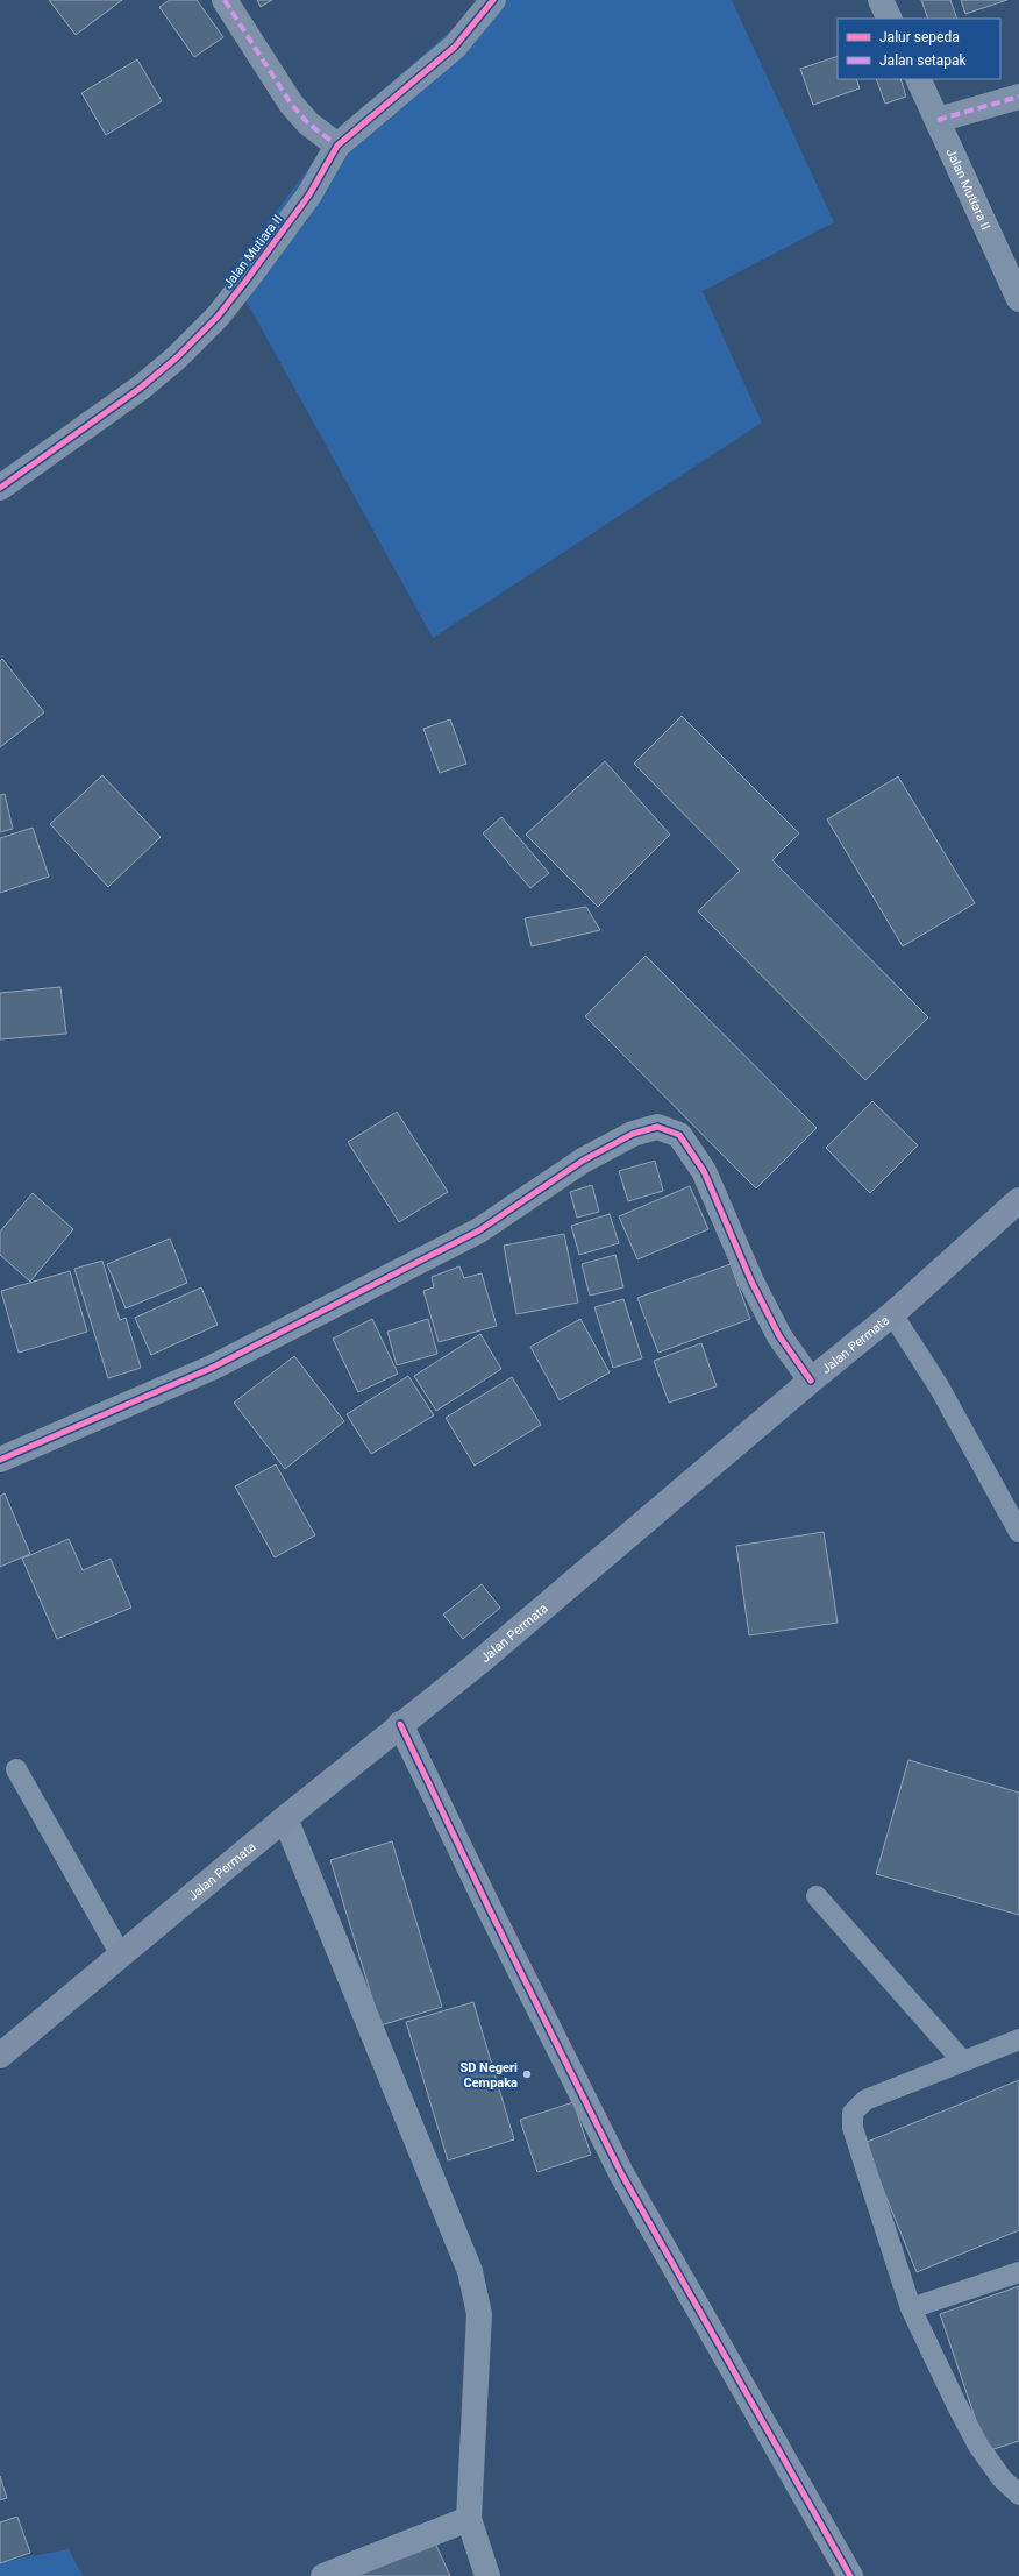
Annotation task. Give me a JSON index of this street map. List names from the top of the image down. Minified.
{"streets":{"main road":["Jalan Permata"],"street":["Jalan Mutiara II"]},"places":["SD Negeri Cempaka"],"legend":["Jalur sepeda","Jalan setapak"]}
